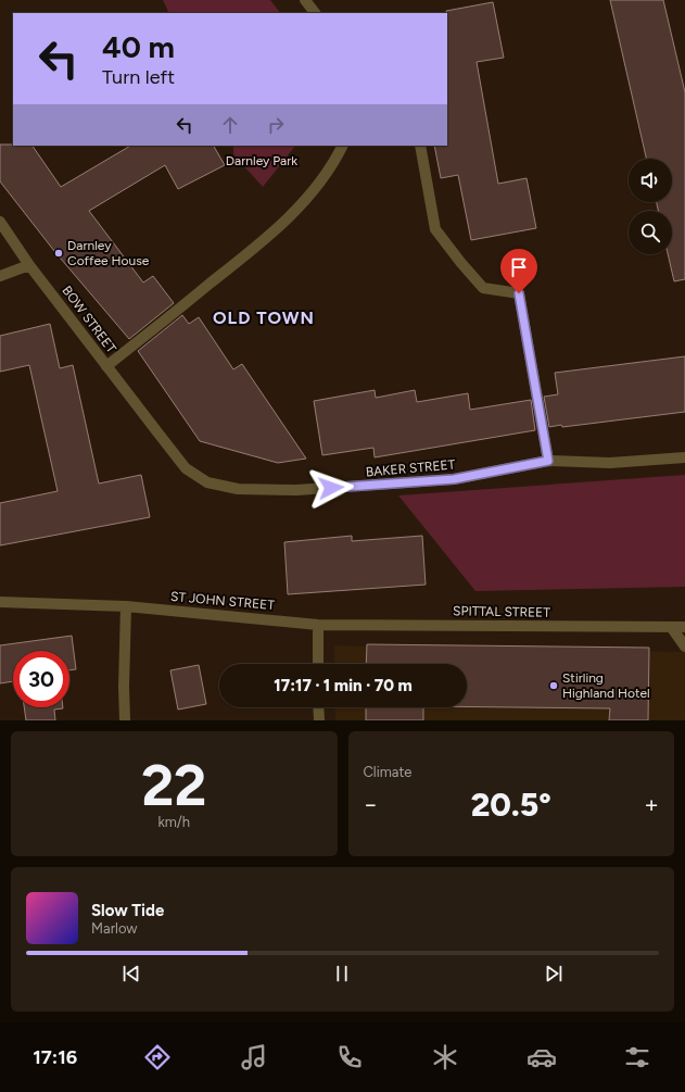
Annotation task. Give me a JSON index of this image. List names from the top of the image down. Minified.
{"streets":{"street":["BOW STREET","BAKER STREET","ST JOHN STREET","SPITTAL STREET"]},"crossings":[["BOW STREET","BAKER STREET"],["ST JOHN STREET","SPITTAL STREET"]],"districts":["OLD TOWN"],"parks":["Darnley Park"],"places":["Darnley Coffee House","Stirling Highland Hotel"],"page":{"turn":["40 m","Turn left"],"limit":"30","trip":"17:17 · 1 min · 70 m","tile":[["22","km/h"],"Climate"],"heat":["−","20.5°","+"],"song":["Slow Tide","Marlow"],"tabs":"17:16"}}
